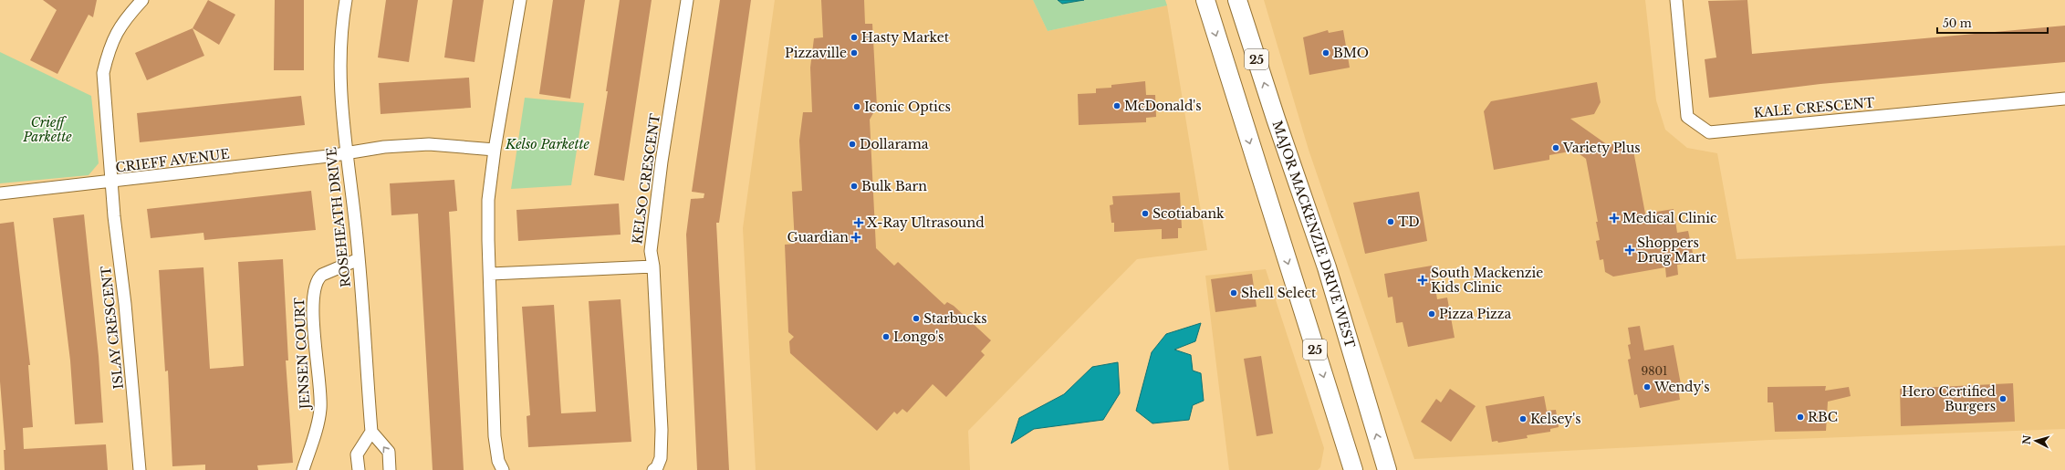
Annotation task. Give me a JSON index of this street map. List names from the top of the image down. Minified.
{"streets":{"main road":["25","MAJOR MACKENZIE DRIVE WEST"],"street":["KALE CRESCENT","CRIEFF AVENUE","KELSO CRESCENT","ROSEHEATH DRIVE","ISLAY CRESCENT","JENSEN COURT"]},"crossings":[["CRIEFF AVENUE","ROSEHEATH DRIVE"],["CRIEFF AVENUE","ISLAY CRESCENT"],["ROSEHEATH DRIVE","JENSEN COURT"]],"parks":["Crieff Parkette","Kelso Parkette"],"places":{"other":["Hasty Market","Pizzaville","BMO","McDonald's","Iconic Optics","Dollarama","Variety Plus","Bulk Barn","Scotiabank","TD","Shell Select","Pizza Pizza","Starbucks","Longo's","Wendy's","Hero Certified Burgers","RBC","Kelsey's"],"health":["Medical Clinic","X-Ray Ultrasound","Guardian","Shoppers Drug Mart","South Mackenzie Kids Clinic"]},"house_numbers":["9801"],"scale_bar":"50 m","north":"left"}
